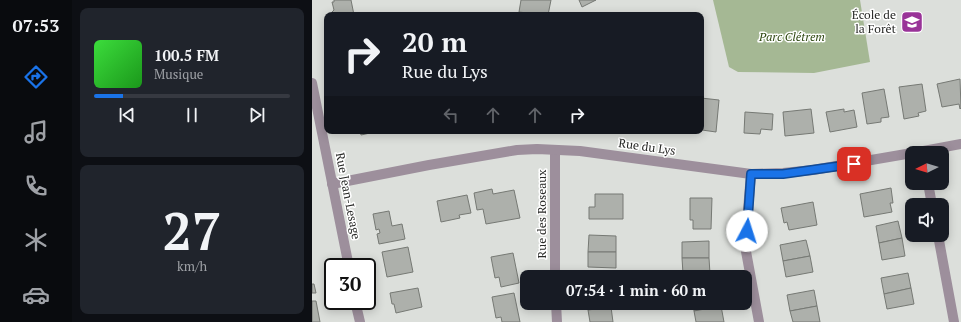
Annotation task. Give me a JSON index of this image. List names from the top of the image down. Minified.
{"streets":{"street":["Rue du Lys","Rue Jean-Lesage","Rue des Roseaux"]},"crossings":[["Rue du Lys","Rue Jean-Lesage"],["Rue du Lys","Rue des Roseaux"]],"parks":["Parc Clétrem"],"places":{"school or university":["École de la Forêt"]},"north":"left","page":{"tabs":"07:53","turn":["20 m","Rue du Lys"],"song":["100.5 FM","Musique"],"tile":["27","km/h"],"limit":"30","trip":"07:54 · 1 min · 60 m"}}
